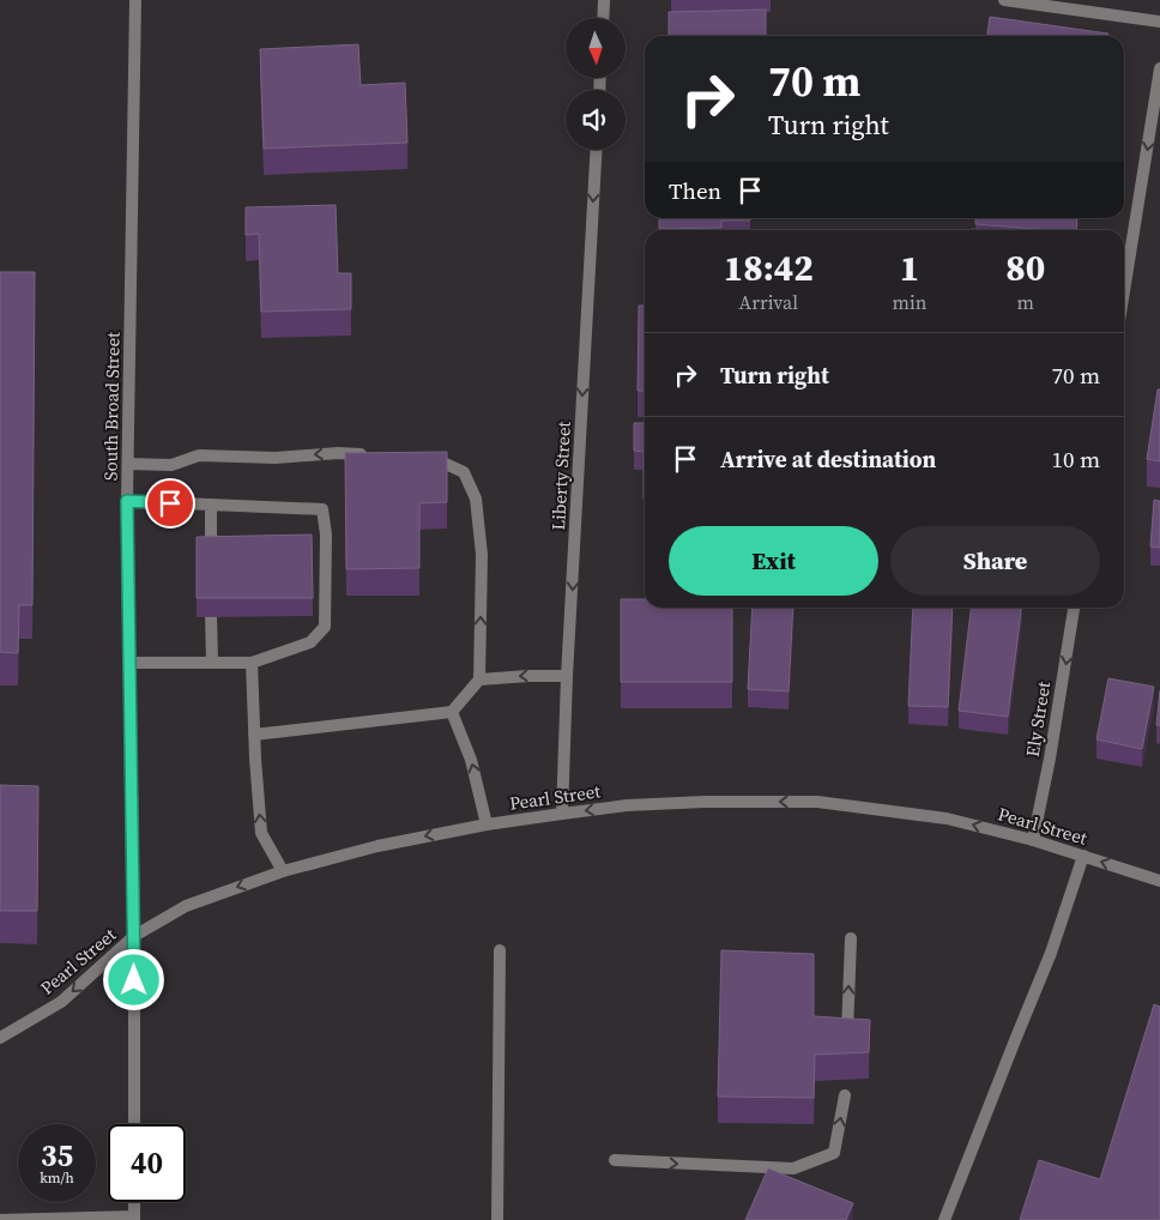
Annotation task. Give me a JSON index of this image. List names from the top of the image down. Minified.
{"streets":{"street":["South Broad Street","Liberty Street","Ely Street","Pearl Street"]},"crossings":[["South Broad Street","Pearl Street"],["Liberty Street","Pearl Street"],["Ely Street","Pearl Street"]],"one_way":["Liberty Street","Ely Street","Pearl Street"],"north":"bottom","page":{"turn":["70 m","Turn right"],"then":"Then","eta":["18:42","Arrival","1","min","80","m"],"list":[{"name":"Turn right","value":"70 m"},{"name":"Arrive at destination","value":"10 m"}],"buttons":["Exit","Share"],"speed":"35 km/h","limit":"40"}}
